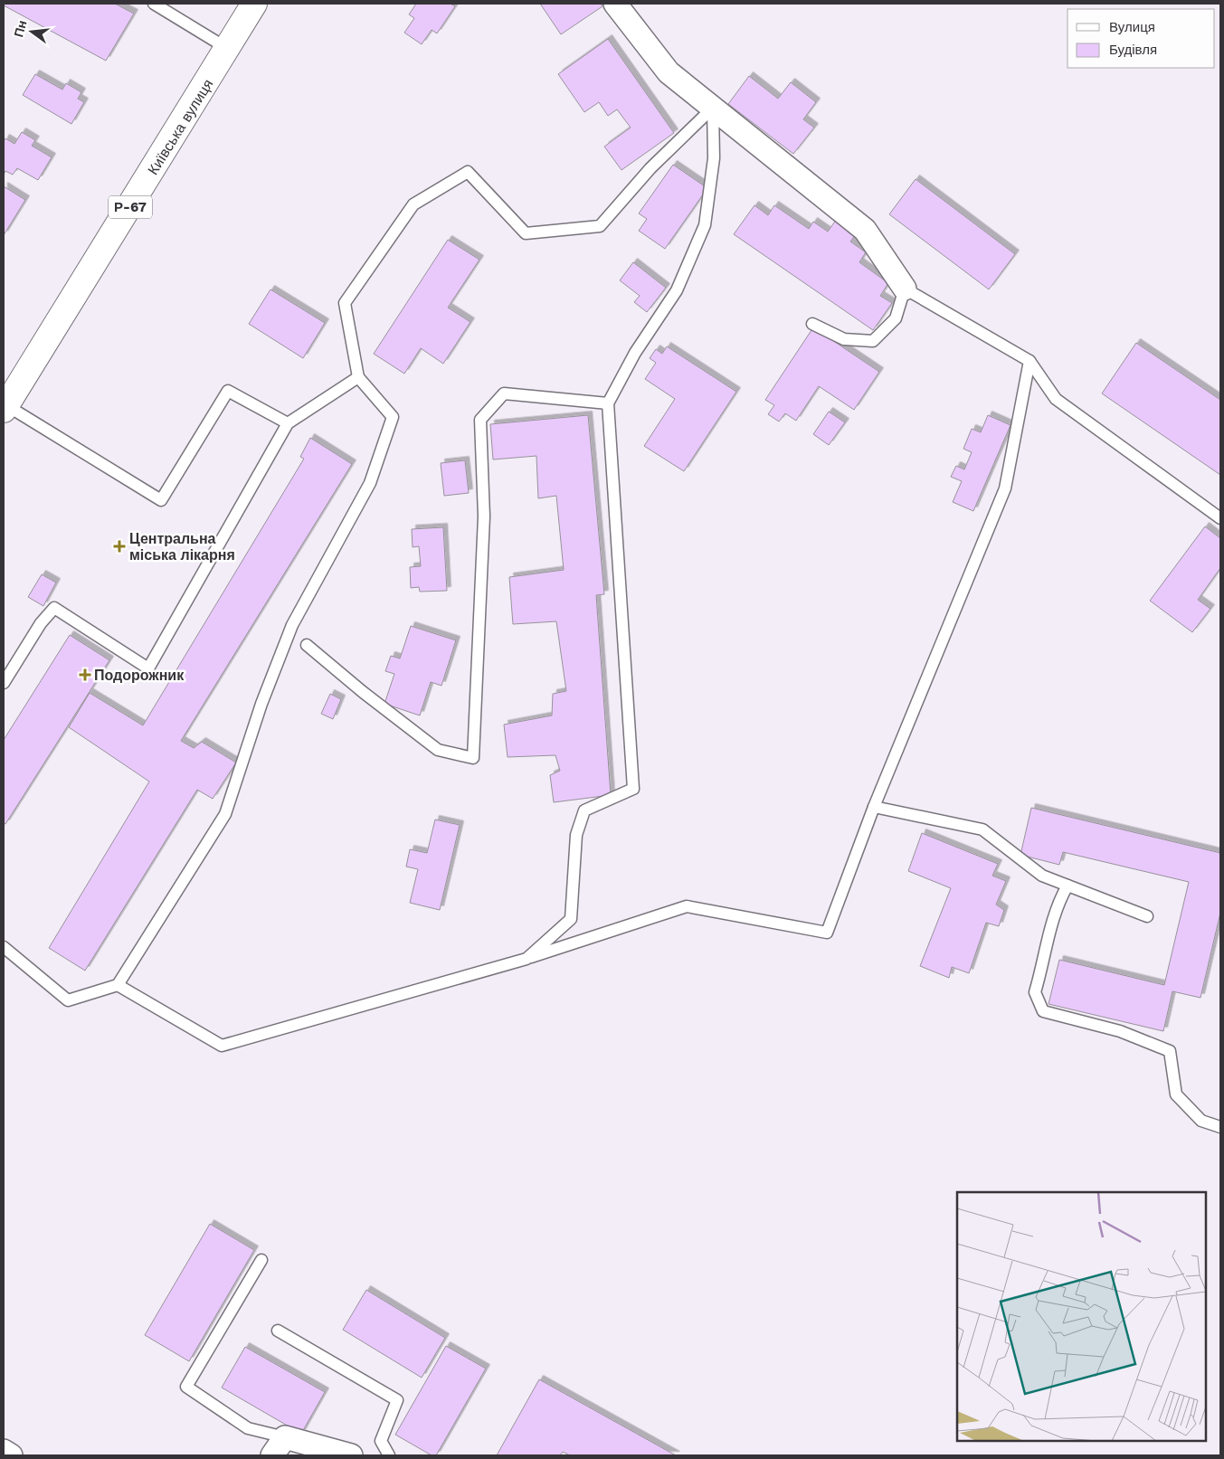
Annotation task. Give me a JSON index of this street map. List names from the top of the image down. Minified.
{"streets":{"main road":["Київська вулиця","Р-67"]},"places":{"health":["Центральна міська лікарня","Подорожник"]},"legend":["Вулиця","Будівля"],"north":"left"}
